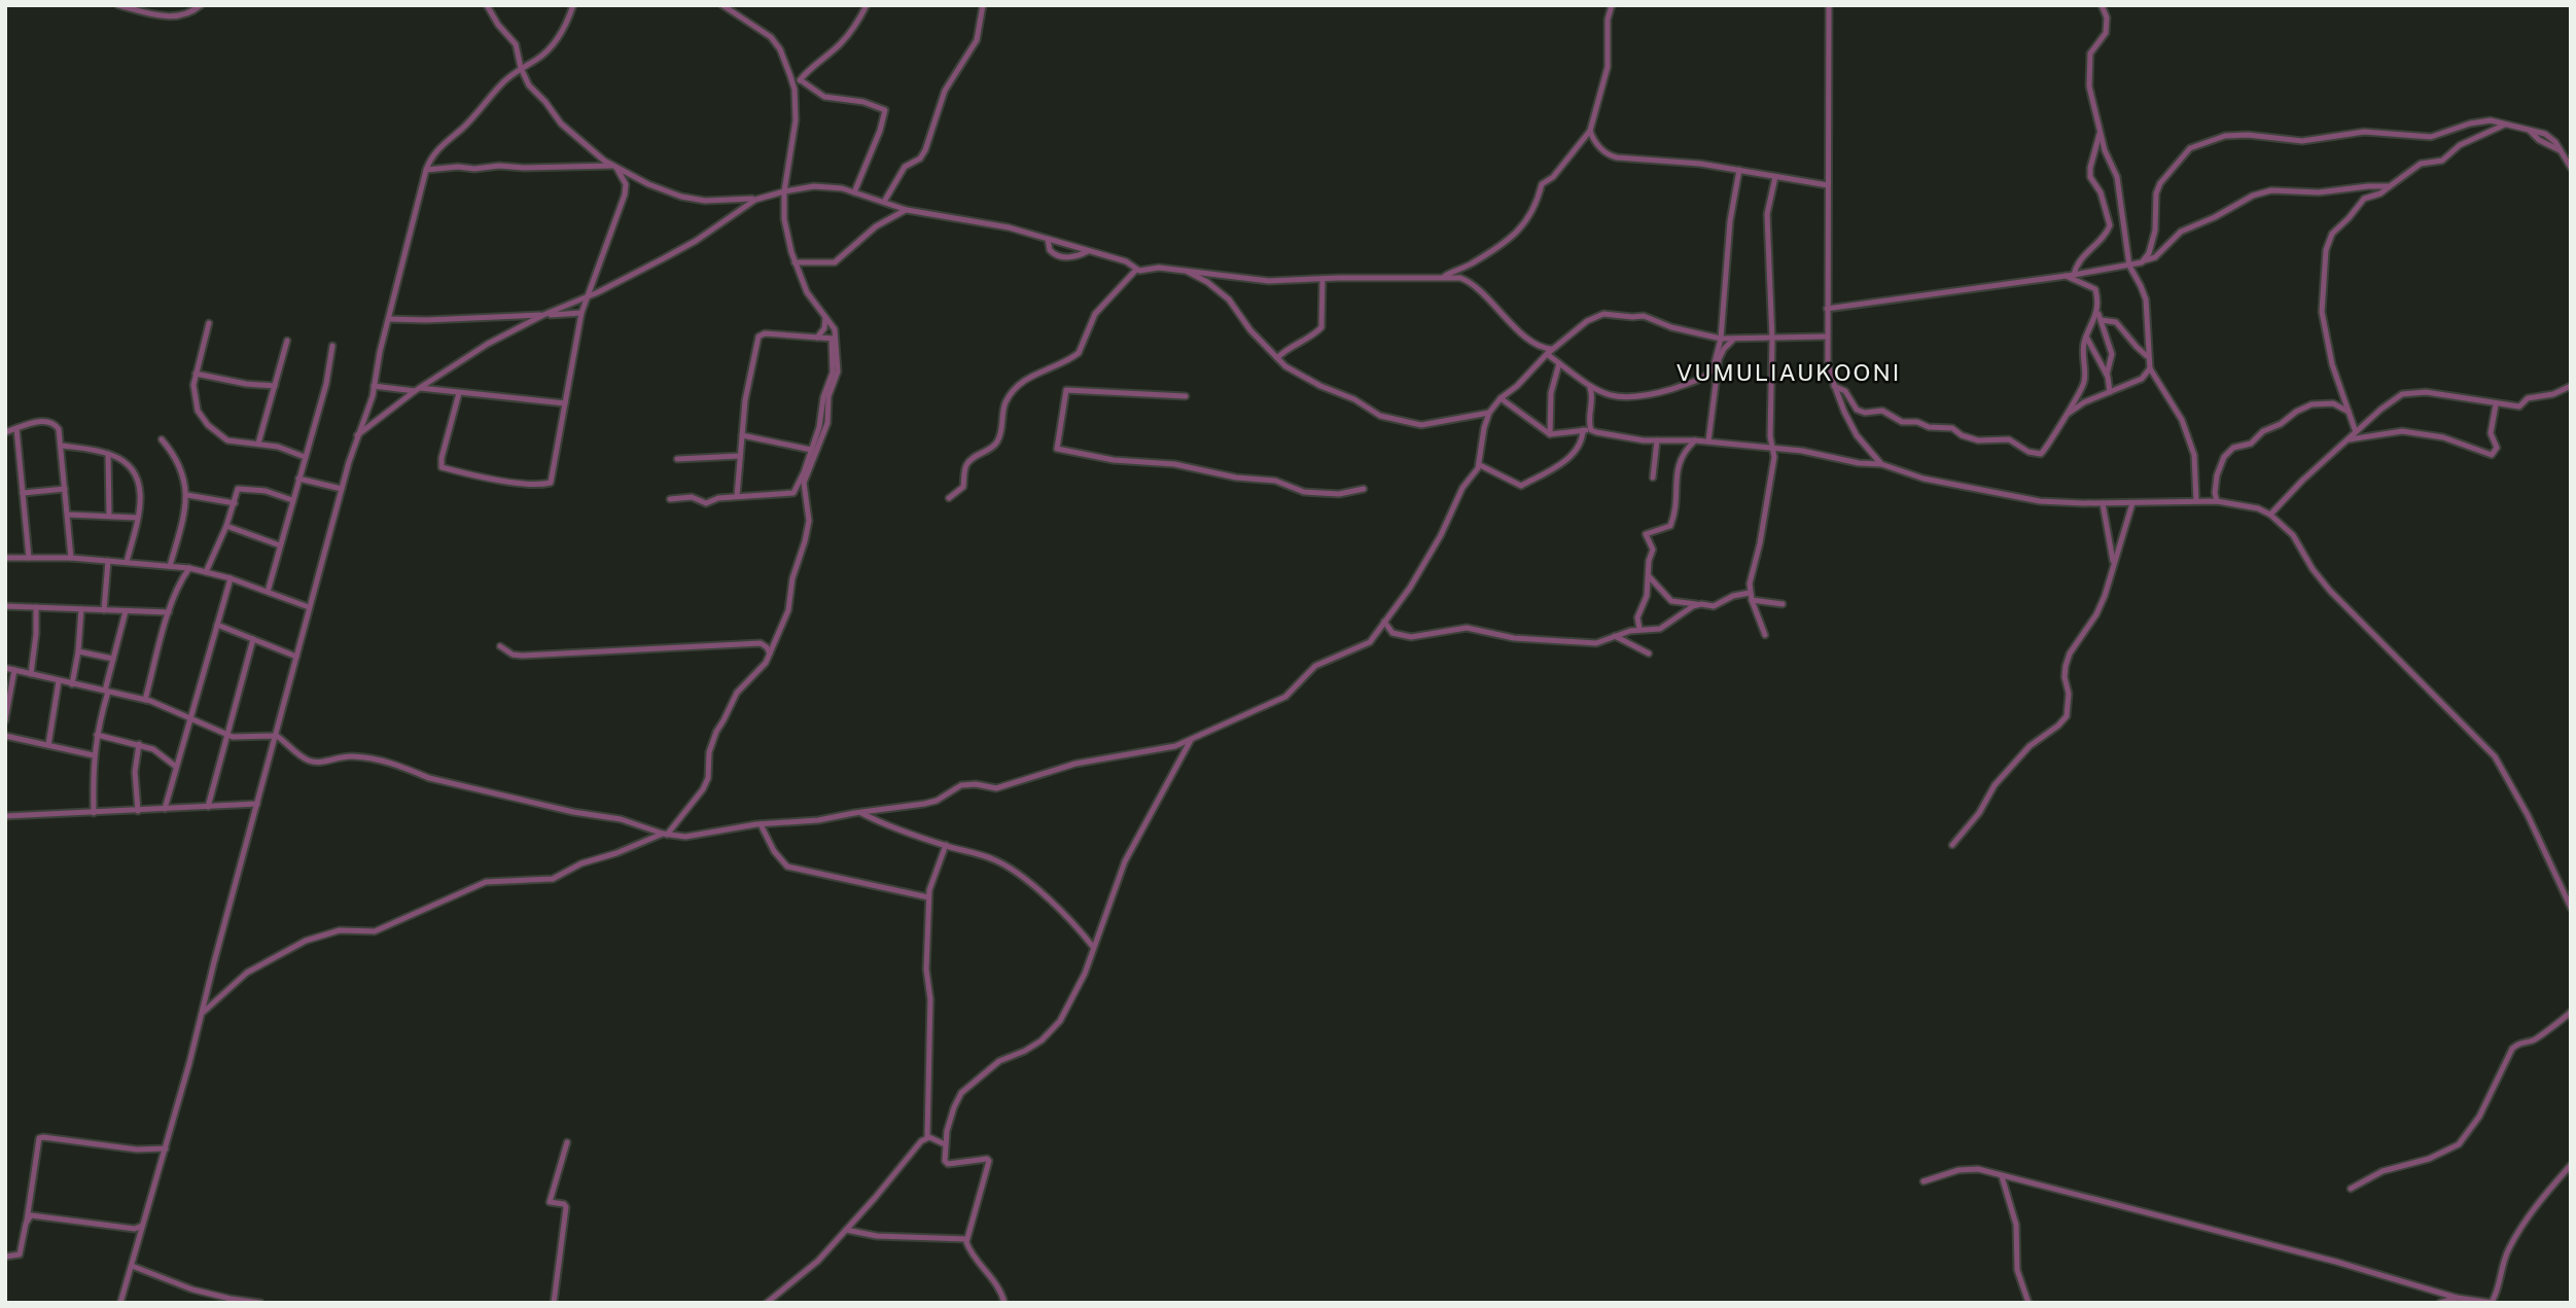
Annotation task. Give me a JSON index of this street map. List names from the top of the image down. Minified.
{"districts":["VUMULIAUKOONI"]}
